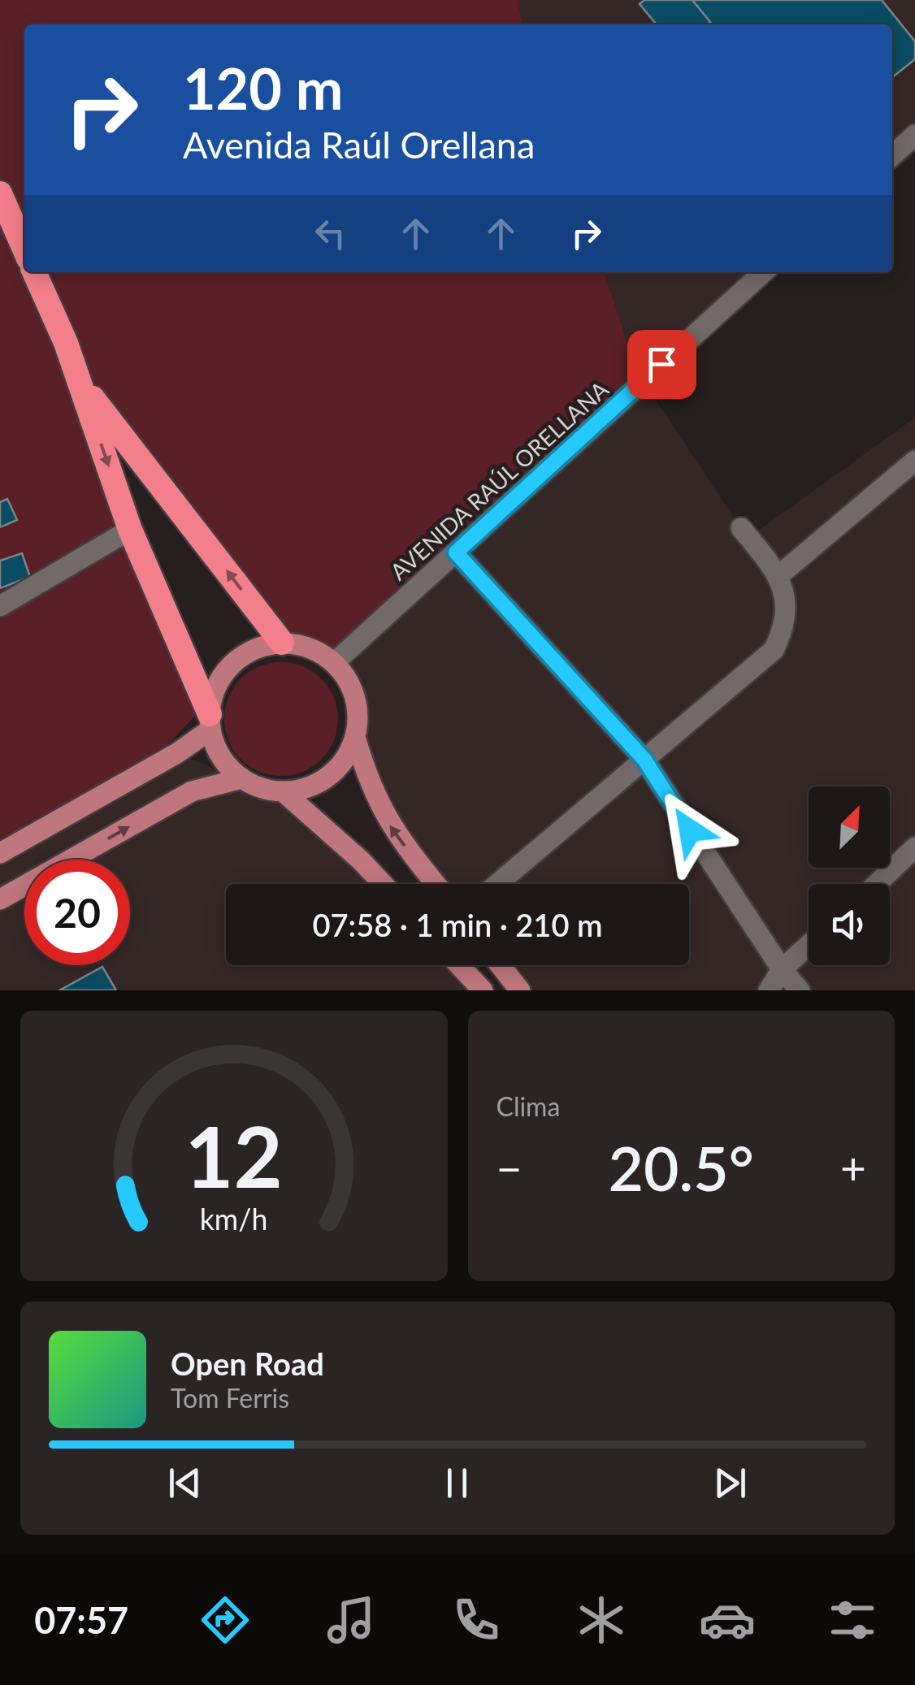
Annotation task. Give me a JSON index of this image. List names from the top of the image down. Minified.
{"streets":{"street":["AVENIDA RAÚL ORELLANA"]},"north":"top right","page":{"turn":["120 m","Avenida Raúl Orellana"],"limit":"20","trip":"07:58 · 1 min · 210 m","tile":"Clima","heat":["−","20.5°","+"],"song":["Open Road","Tom Ferris"],"tabs":"07:57","gauge":["12","km/h"]}}
